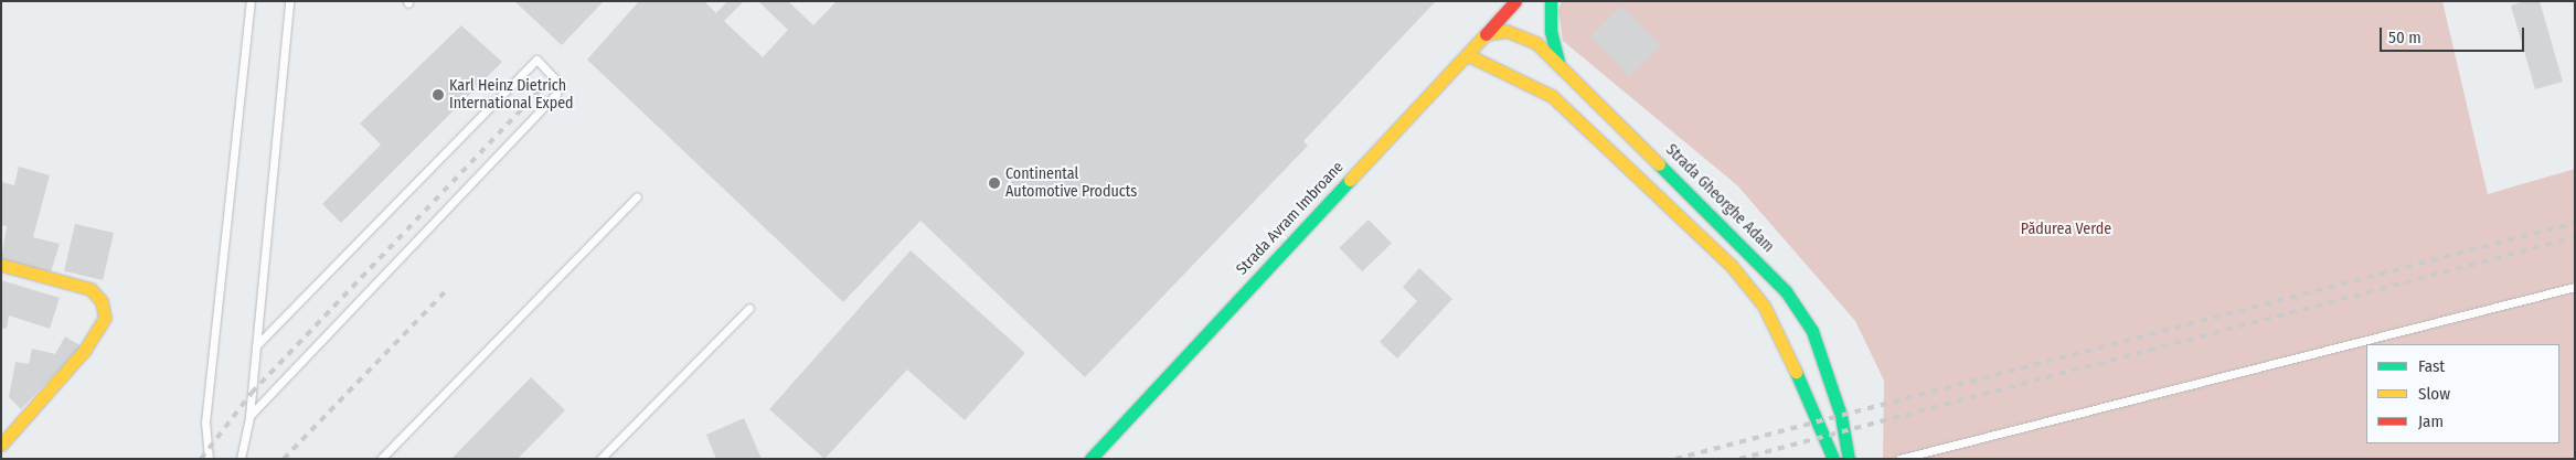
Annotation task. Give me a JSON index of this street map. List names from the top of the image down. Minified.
{"streets":{"main road":["Strada Gheorghe Adam","Strada Avram Imbroane"]},"crossings":[["Strada Gheorghe Adam","Strada Avram Imbroane"]],"parks":["Pădurea Verde"],"places":["Karl Heinz Dietrich International Exped","Continental Automotive Products"],"legend":["Fast","Slow","Jam"],"scale_bar":"50 m"}
